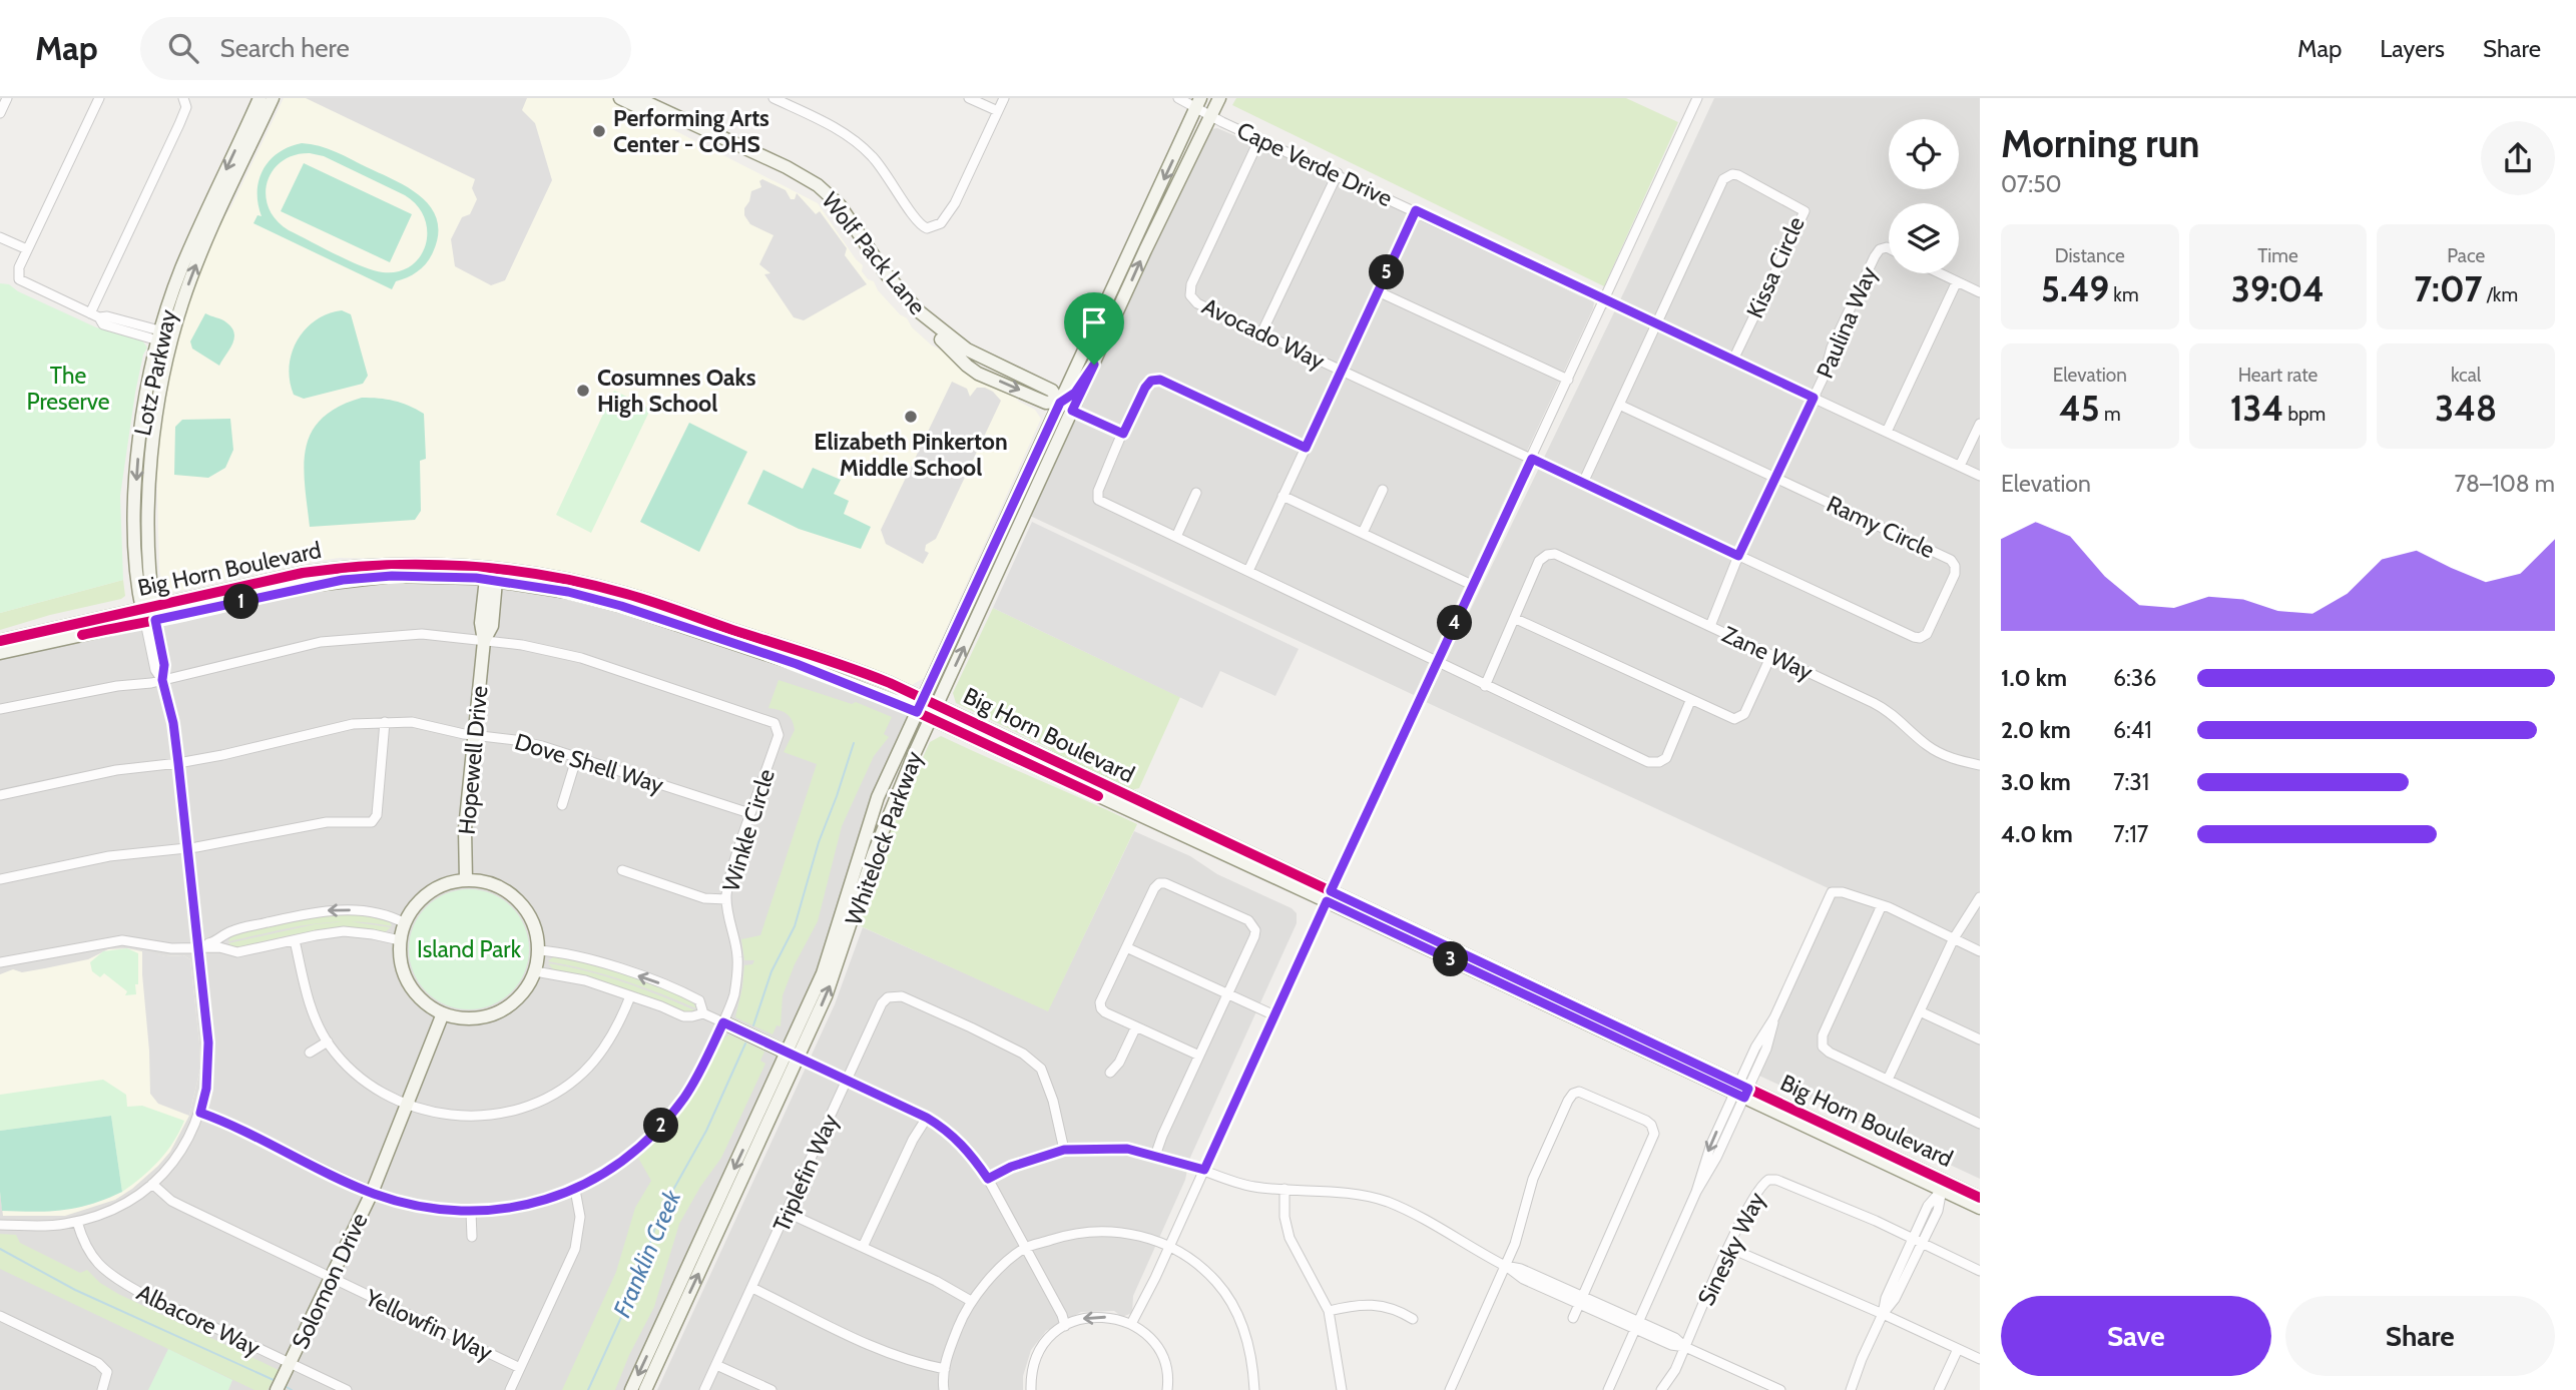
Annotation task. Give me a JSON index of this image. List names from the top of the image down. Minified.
{"streets":{"main road":["Wolf Pack Lane","Lotz Parkway","Big Horn Boulevard","Hopewell Drive","Whitelock Parkway","Solomon Drive"],"street":["Cape Verde Drive","Kissa Circle","Paulina Way","Avocado Way","Ramy Circle","Zane Way","Dove Shell Way","Winkle Circle","Triplefin Way","Sinesky Way","Albacore Way","Yellowfin Way"]},"crossings":[["Cape Verde Drive","Kissa Circle"],["Cape Verde Drive","Paulina Way"],["Cape Verde Drive","Avocado Way"],["Cape Verde Drive","Whitelock Parkway"],["Wolf Pack Lane","Whitelock Parkway"],["Paulina Way","Avocado Way"],["Paulina Way","Ramy Circle"],["Paulina Way","Zane Way"],["Avocado Way","Ramy Circle"],["Lotz Parkway","Big Horn Boulevard"],["Big Horn Boulevard","Hopewell Drive"],["Big Horn Boulevard","Whitelock Parkway"],["Hopewell Drive","Dove Shell Way"],["Hopewell Drive","Winkle Circle"],["Hopewell Drive","Solomon Drive"],["Dove Shell Way","Winkle Circle"],["Winkle Circle","Solomon Drive"],["Solomon Drive","Albacore Way"],["Solomon Drive","Yellowfin Way"]],"water":["Franklin Creek"],"parks":["The Preserve","Island Park"],"places":["Performing Arts Center - COHS","Cosumnes Oaks High School","Elizabeth Pinkerton Middle School"],"page":{"header":"Map","search":"Search here","nav":["Map","Layers","Share"],"heading":["Morning run","07:50"],"stats":[["Distance","5.49 km"],["Time","39:04"],["Pace","7:07 /km"],["Elevation","45 m"],["Heart rate","134 bpm"],["kcal","348"]],"pins":["5","1","4","3","2"],"chart":["Elevation","78–108 m"],"list":[{"name":"1.0 km","note":"6:36"},{"name":"2.0 km","note":"6:41"},{"name":"3.0 km","note":"7:31"},{"name":"4.0 km","note":"7:17"}],"buttons":["Save","Share"]}}
